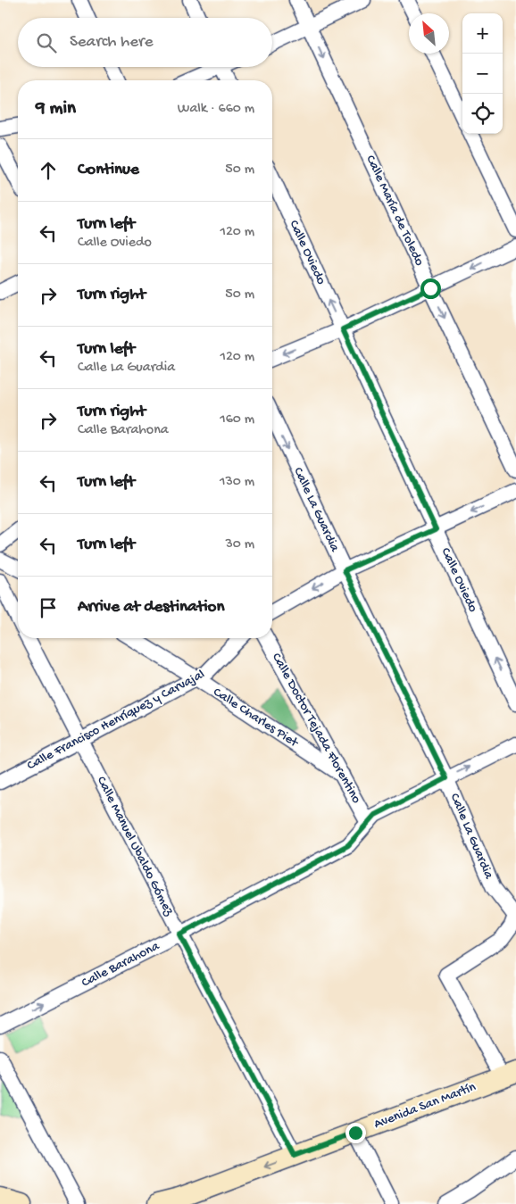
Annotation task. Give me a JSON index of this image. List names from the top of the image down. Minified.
{"streets":{"main road":["Avenida San Martín"],"street":["Calle María de Toledo","Calle Oviedo","Calle La Guardia","Calle Charles Piet","Calle Francisco Henríquez y Carvajal","Calle Doctor Tejada Florentino","Calle Manuel Ubaldo Gómez","Calle Barahona"]},"crossings":[["Calle La Guardia","Calle Barahona"],["Calle La Guardia","Avenida San Martín"],["Calle Charles Piet","Calle Francisco Henríquez y Carvajal"],["Calle Charles Piet","Calle Doctor Tejada Florentino"],["Calle Francisco Henríquez y Carvajal","Calle Manuel Ubaldo Gómez"],["Calle Doctor Tejada Florentino","Calle Barahona"],["Calle Manuel Ubaldo Gómez","Calle Barahona"],["Calle Manuel Ubaldo Gómez","Avenida San Martín"]],"one_way":["Calle Oviedo","Calle Barahona","Avenida San Martín"],"north":"top left","page":{"map_buttons":["+","−"],"search":"Search here","heading":["9 min","Walk · 660 m"],"list":[["Continue","50 m"],["Turn left","Calle Oviedo","120 m"],["Turn right","50 m"],["Turn left","Calle La Guardia","120 m"],["Turn right","Calle Barahona","160 m"],["Turn left","130 m"],["Turn left","30 m"],"Arrive at destination"]}}
